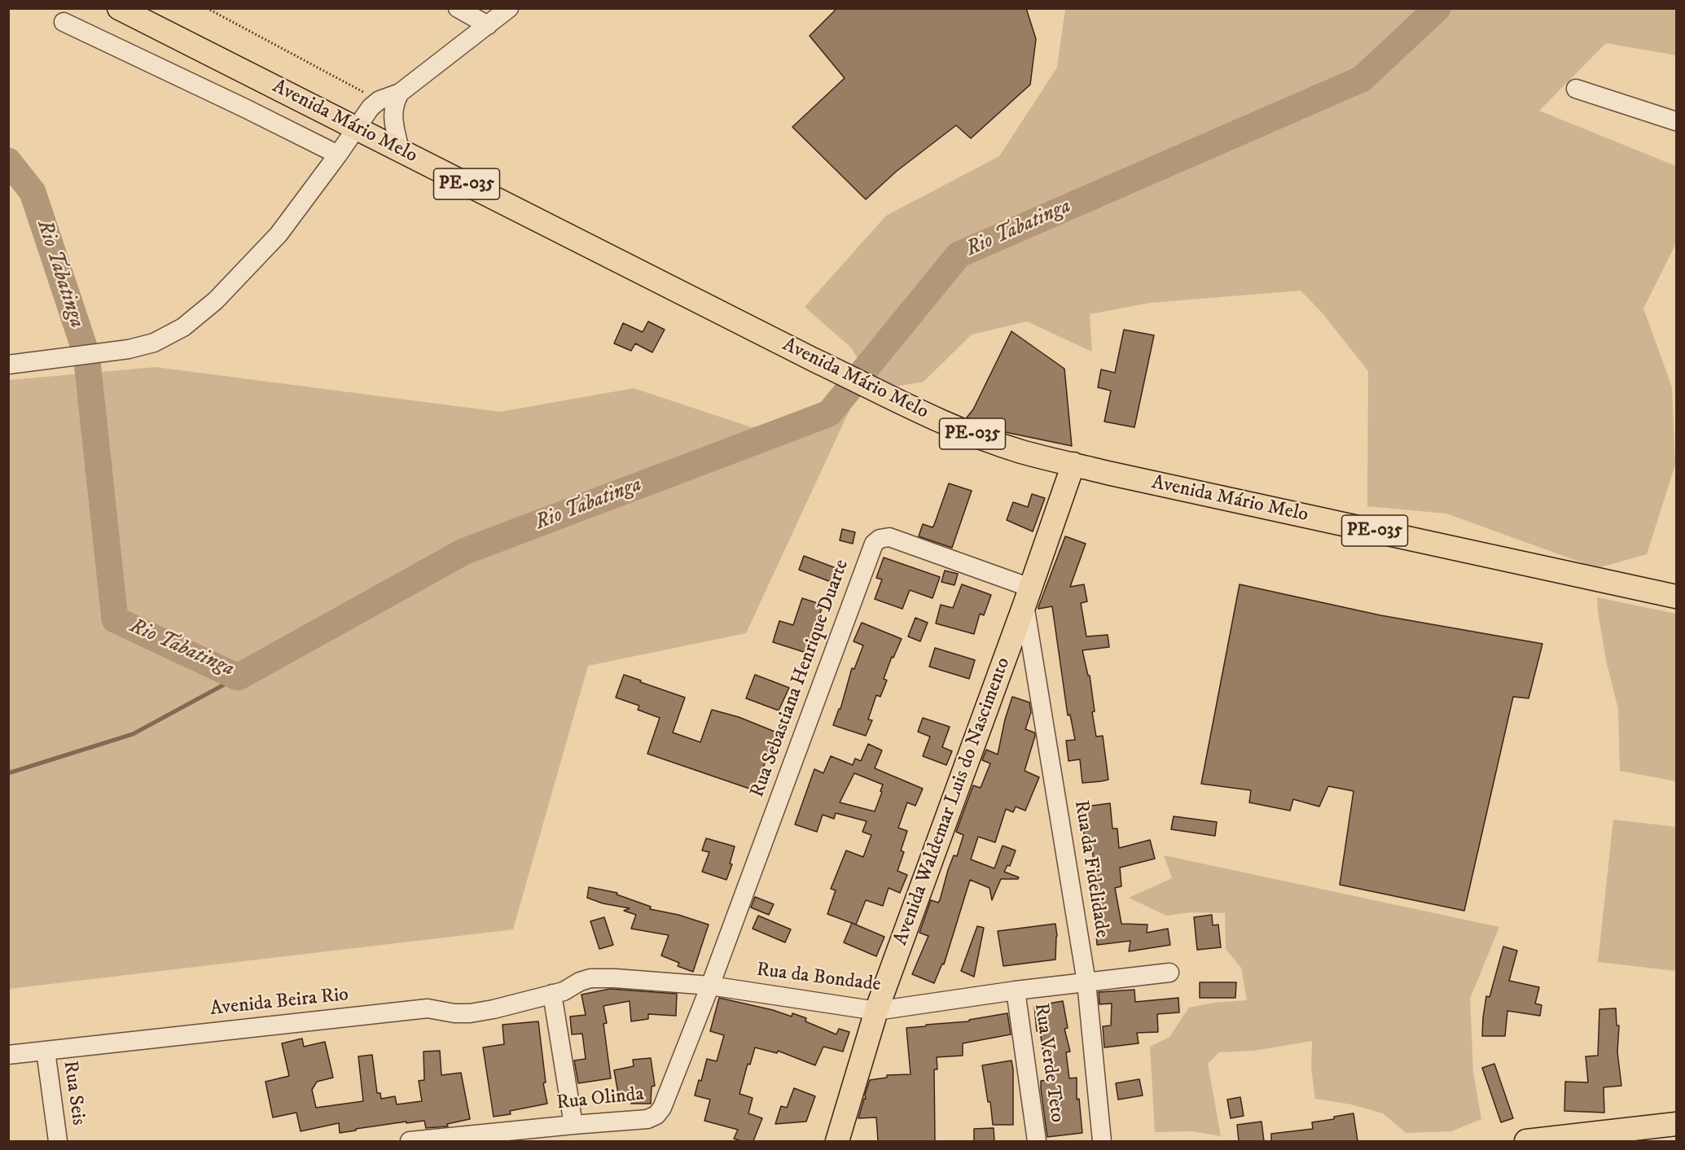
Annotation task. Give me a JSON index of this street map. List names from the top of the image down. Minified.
{"streets":{"main road":["Avenida Mário Melo","PE-035","Avenida Waldemar Luis do Nascimento"],"street":["Rua Sebastiana Henrique Duarte","Rua da Fidelidade","Rua da Bondade","Avenida Beira Rio","Rua Verde Teto","Rua Seis","Rua Olinda"]},"crossings":[["Avenida Mário Melo","Avenida Waldemar Luis do Nascimento"],["Rua Sebastiana Henrique Duarte","Avenida Waldemar Luis do Nascimento"],["Rua Sebastiana Henrique Duarte","Rua da Fidelidade"],["Rua Sebastiana Henrique Duarte","Rua da Bondade"],["Rua Sebastiana Henrique Duarte","Rua Olinda"],["Avenida Waldemar Luis do Nascimento","Rua da Fidelidade"],["Avenida Waldemar Luis do Nascimento","Rua da Bondade"],["Rua da Fidelidade","Rua da Bondade"],["Rua da Bondade","Avenida Beira Rio"],["Rua da Bondade","Rua Verde Teto"],["Rua da Bondade","Rua Olinda"],["Avenida Beira Rio","Rua Seis"]],"water":["Rio Tabatinga"]}
